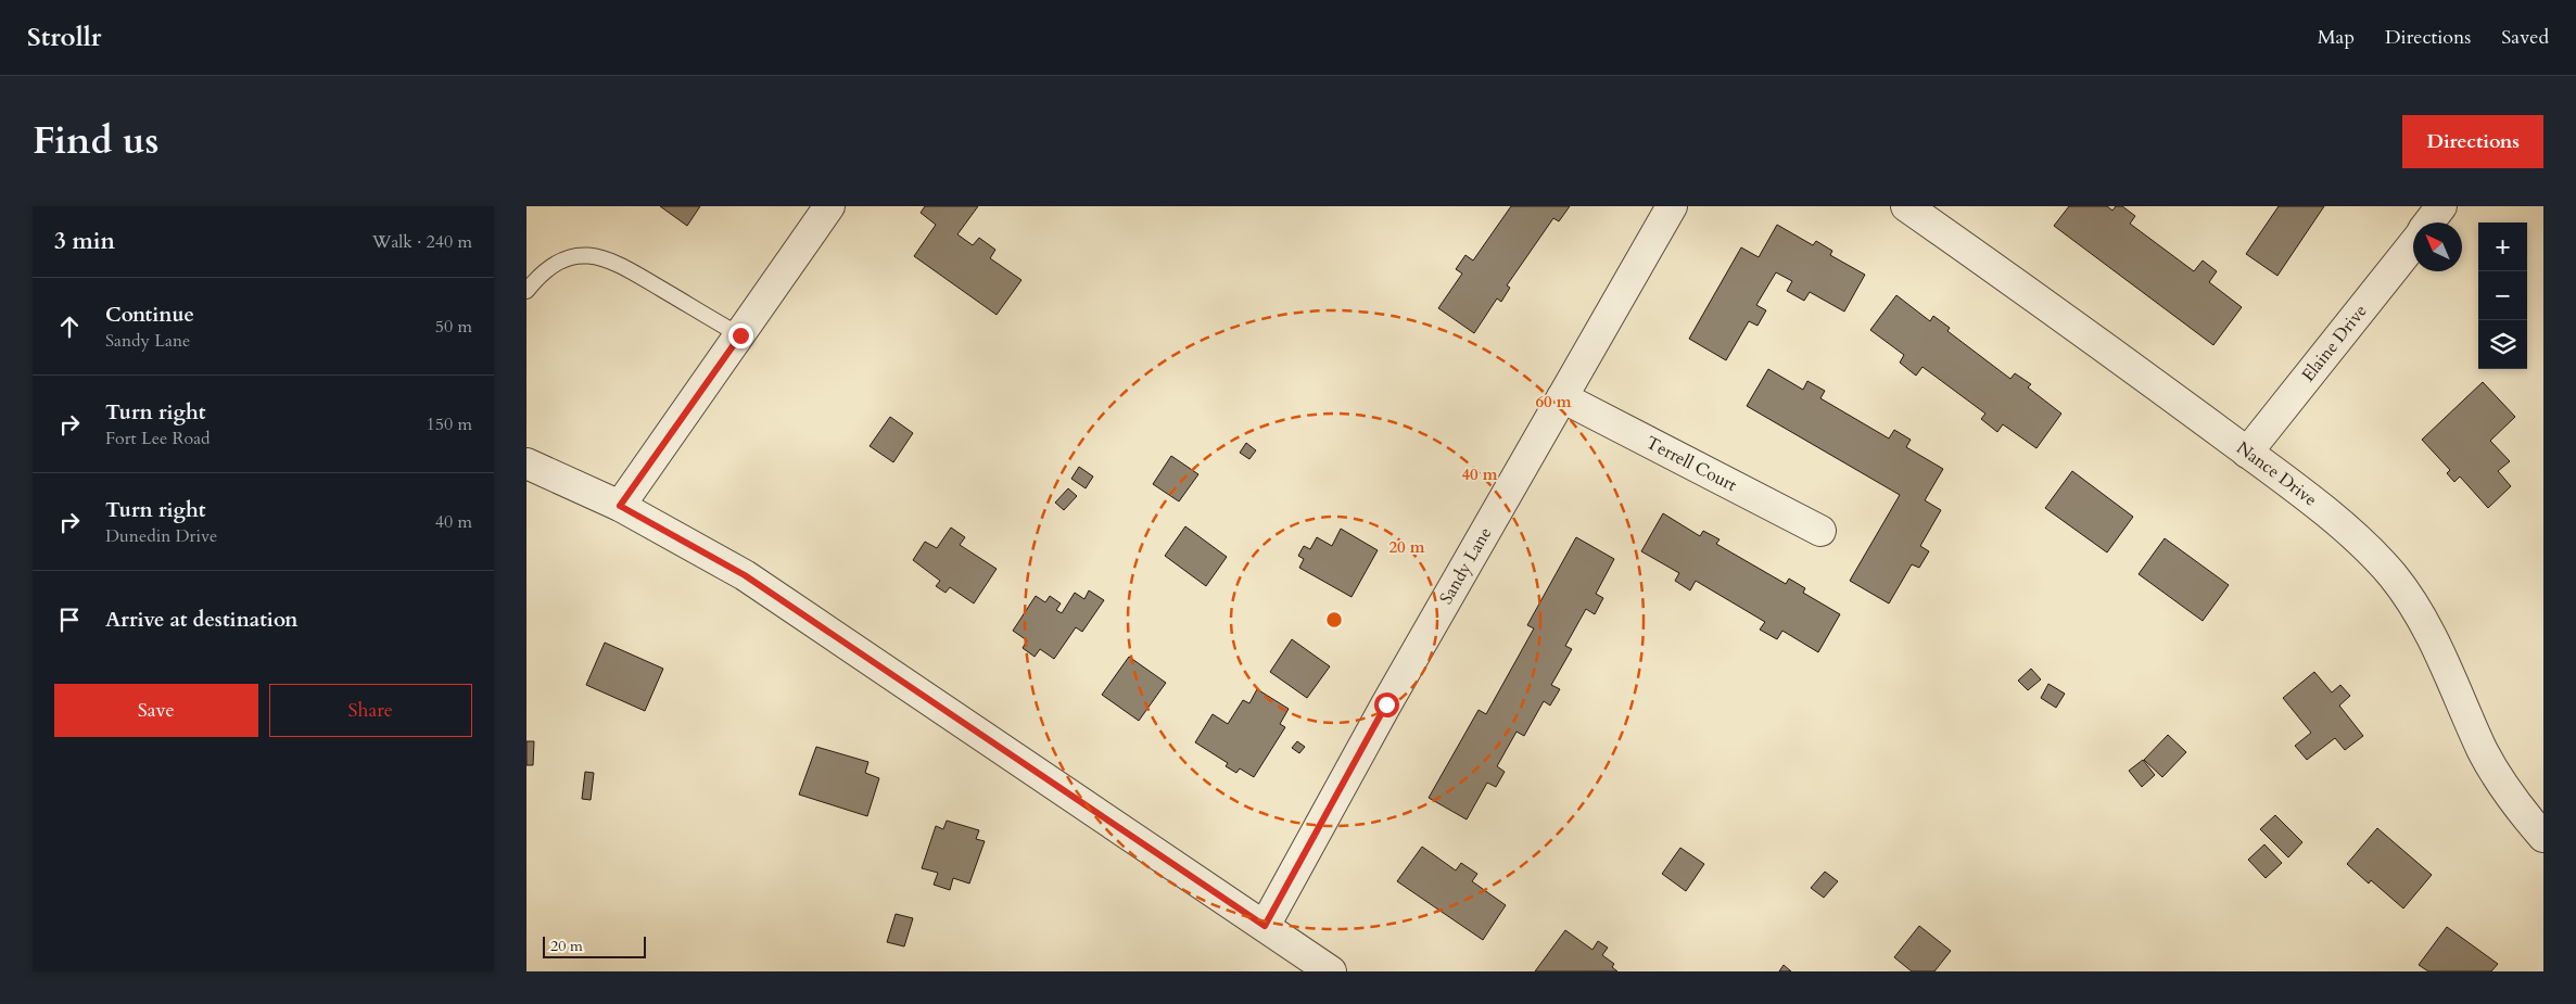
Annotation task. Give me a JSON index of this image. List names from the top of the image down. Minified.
{"streets":{"street":["Elaine Drive","Terrell Court","Nance Drive","Sandy Lane"]},"crossings":[["Elaine Drive","Nance Drive"],["Terrell Court","Sandy Lane"]],"scale_bar":"20 m","north":"top left","page":{"header":"Strollr","nav":["Map","Directions","Saved"],"title":"Find us","buttons":["Directions",["Save","Share"]],"heading":["3 min","Walk · 240 m"],"map_buttons":["+","−"],"list":[["Continue","Sandy Lane","50 m"],["Turn right","Fort Lee Road","150 m"],["Turn right","Dunedin Drive","40 m"],"Arrive at destination"],"scale":"20 m"},"rings":["60 m","40 m","20 m"]}
